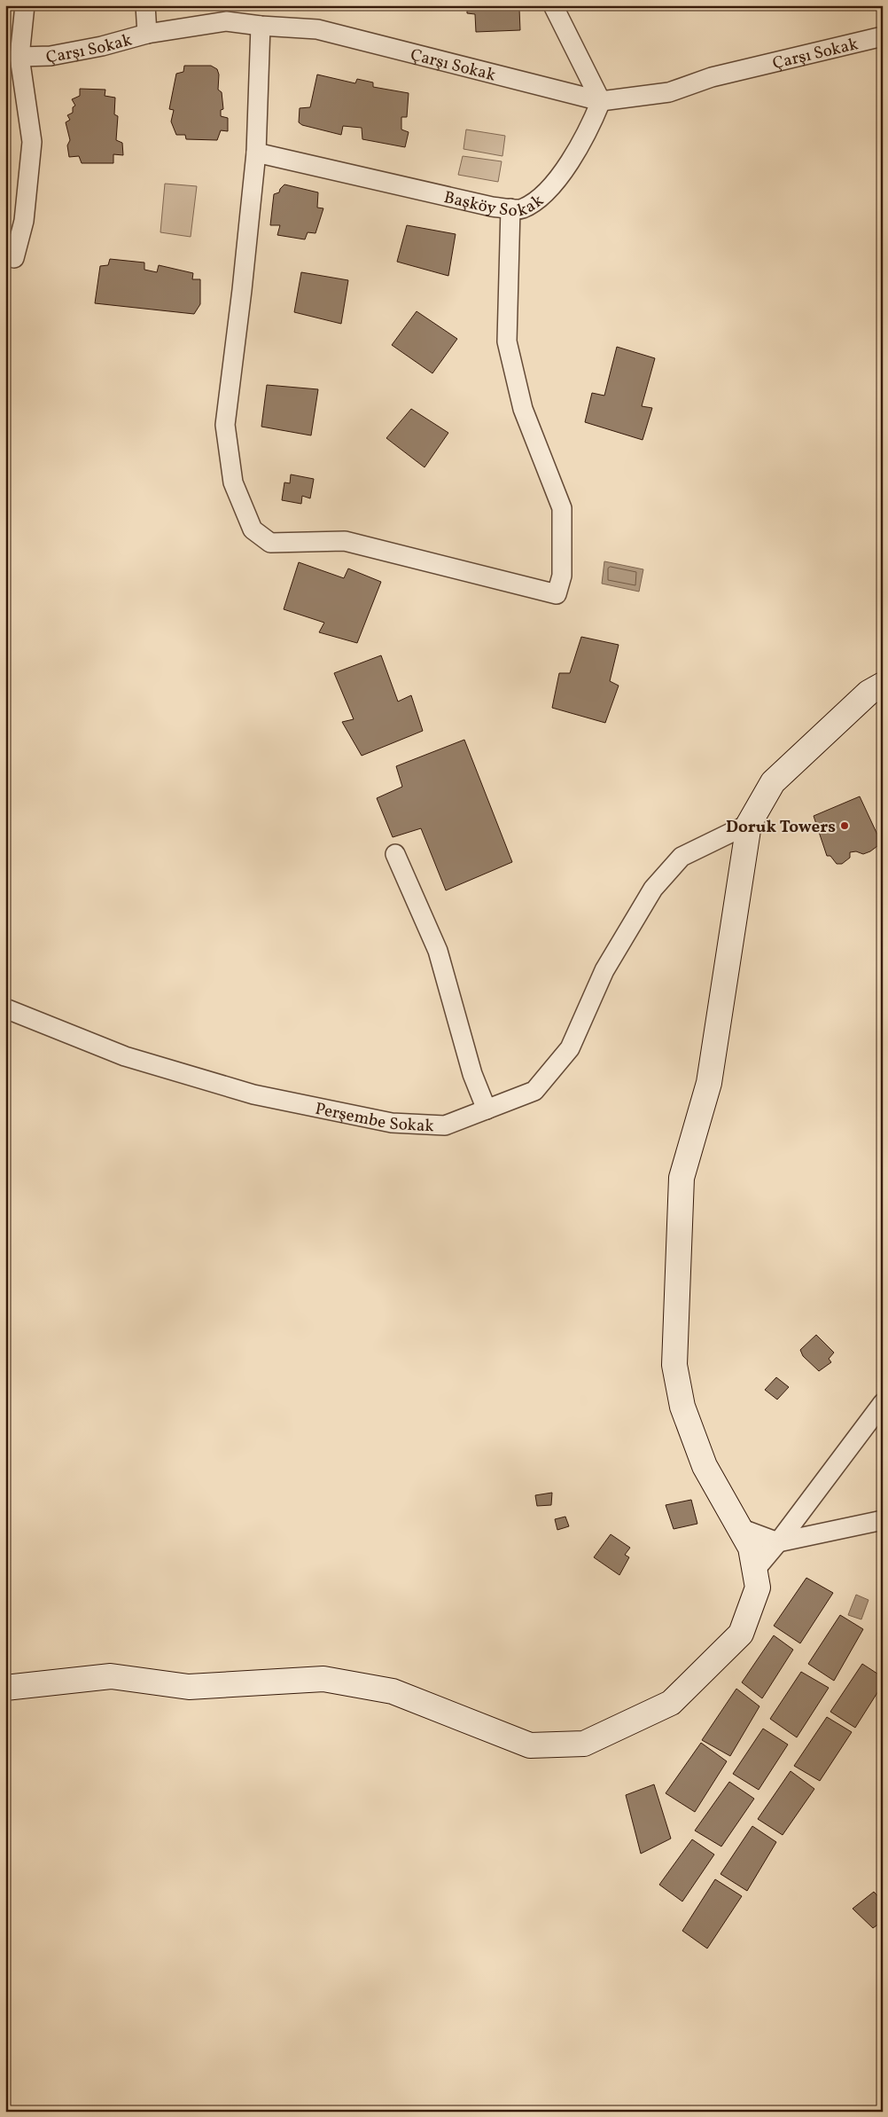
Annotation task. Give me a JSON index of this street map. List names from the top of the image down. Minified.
{"streets":{"street":["Çarşı Sokak","Başköy Sokak","Perşembe Sokak"]},"crossings":[["Çarşı Sokak","Başköy Sokak"]],"places":["Doruk Towers"]}
